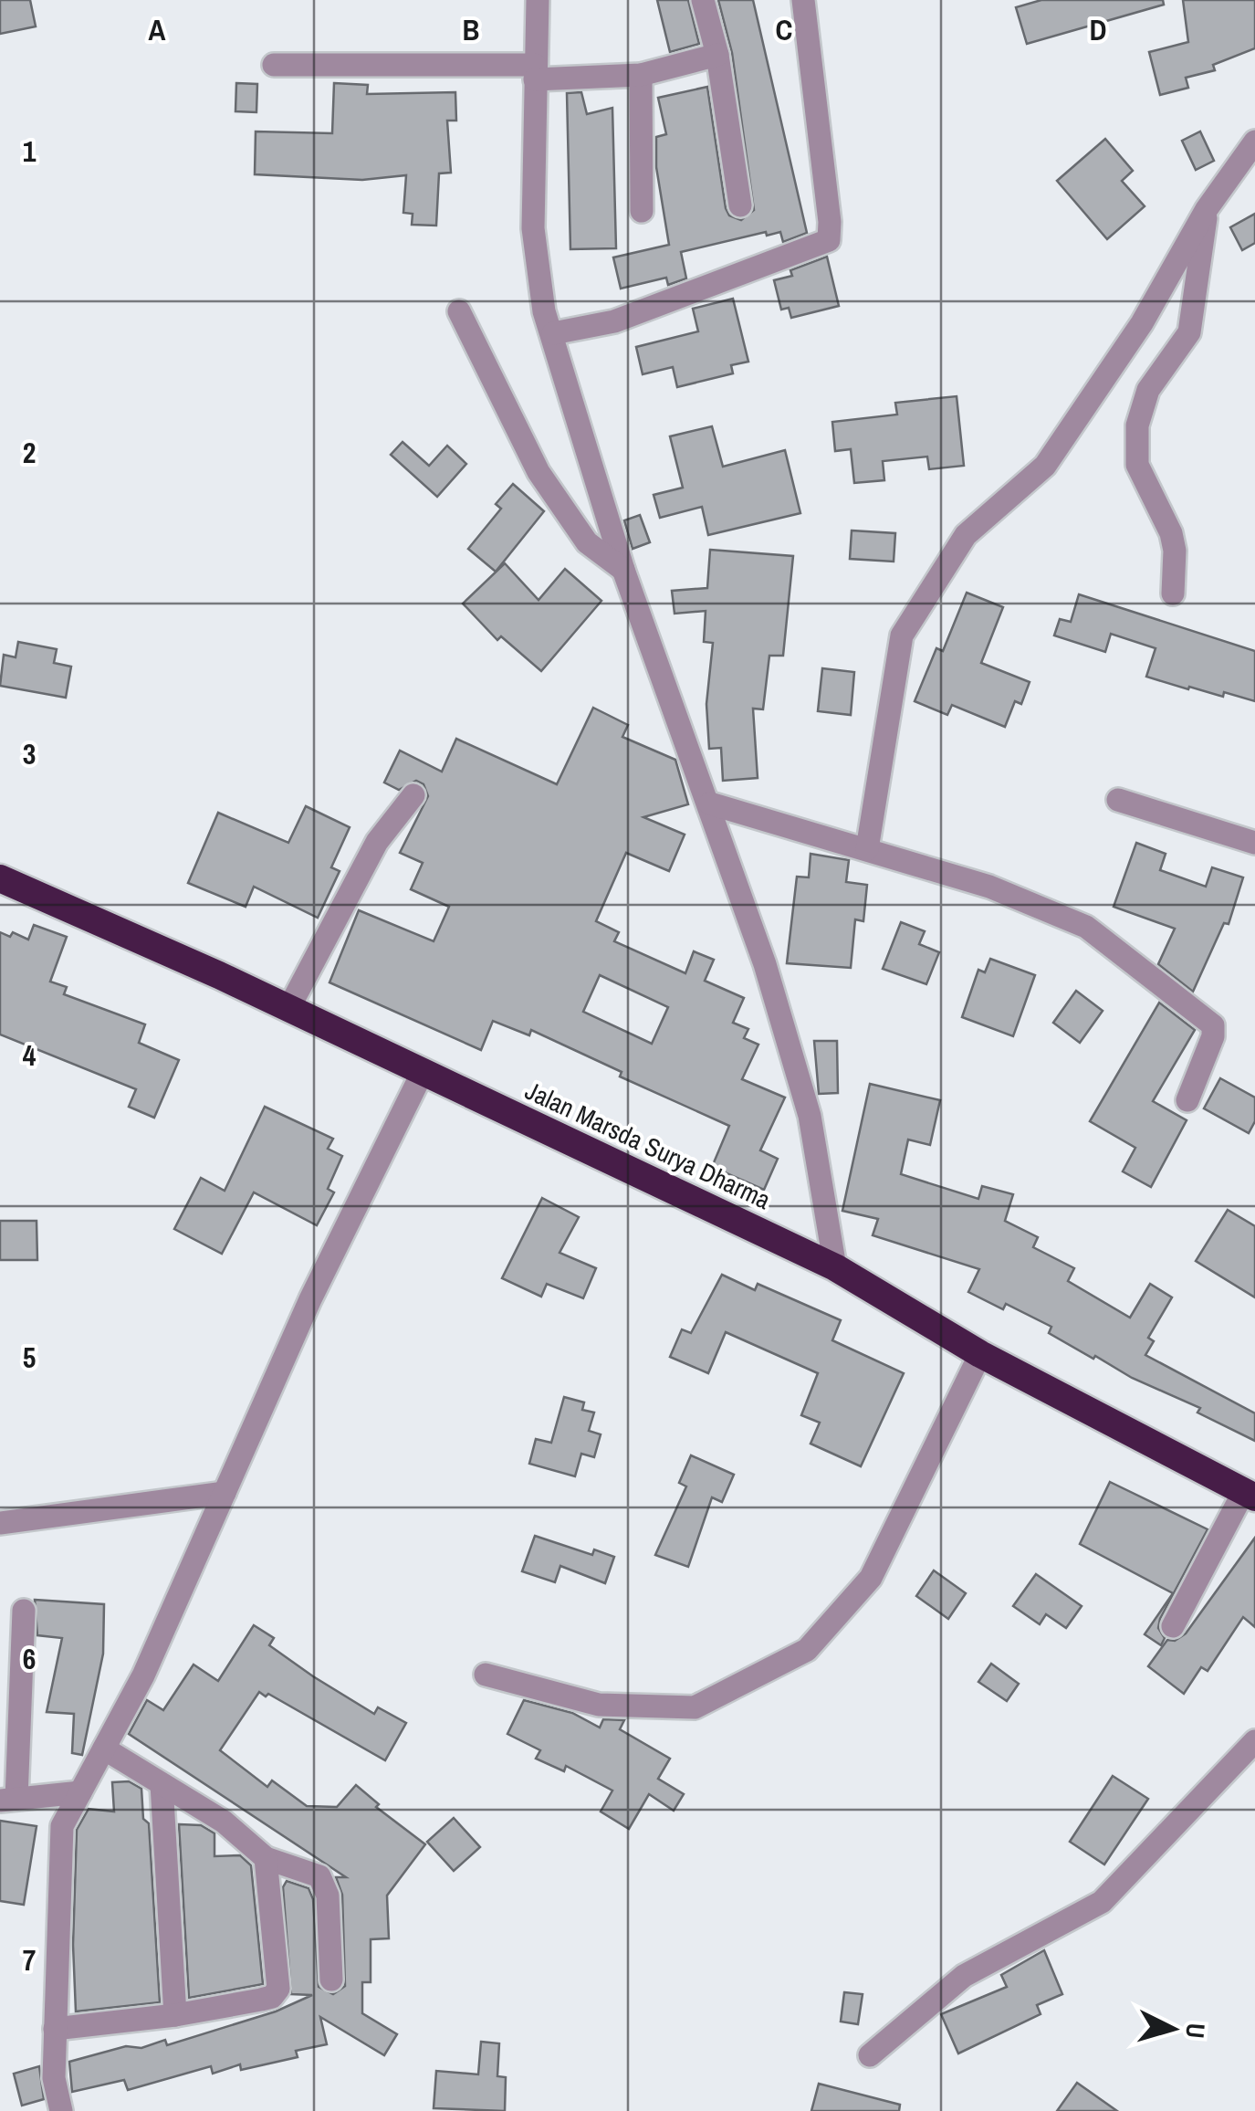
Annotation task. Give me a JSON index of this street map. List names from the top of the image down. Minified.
{"streets":{"highway":["Jalan Marsda Surya Dharma"]},"north":"right","grid":{"columns":["A","B","C","D"],"rows":["1","2","3","4","5","6","7"]}}
